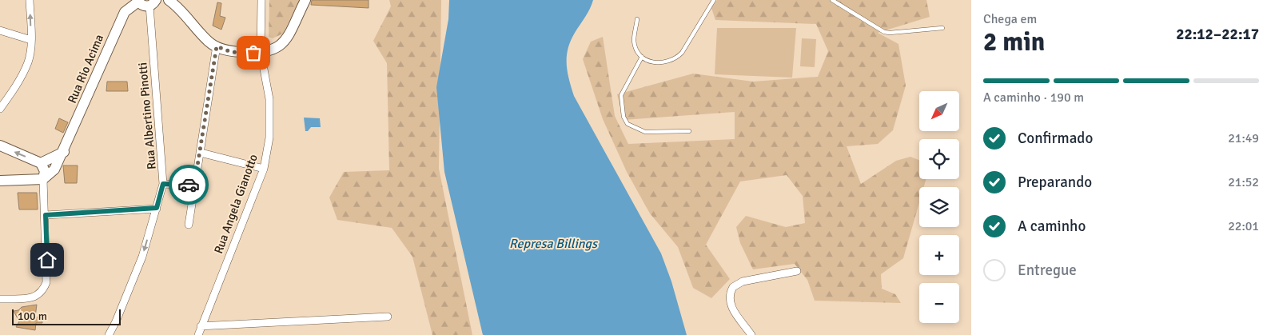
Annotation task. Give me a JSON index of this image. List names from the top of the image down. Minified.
{"streets":{"main road":["Rua Rio Acima"],"street":["Rua Albertino Pinotti","Rua Angela Gianotto"]},"crossings":[["Rua Rio Acima","Rua Albertino Pinotti"]],"one_way":["Rua Albertino Pinotti"],"water":["Represa Billings"],"scale_bar":"100 m","north":"bottom left","page":{"heading":["2 min","Chega em","22:12–22:17"],"bar":"A caminho · 190 m","map_buttons":["+","−"],"list":[["Confirmado","21:49"],["Preparando","21:52"],["A caminho","22:01"],"Entregue"],"scale":"100 m"}}
